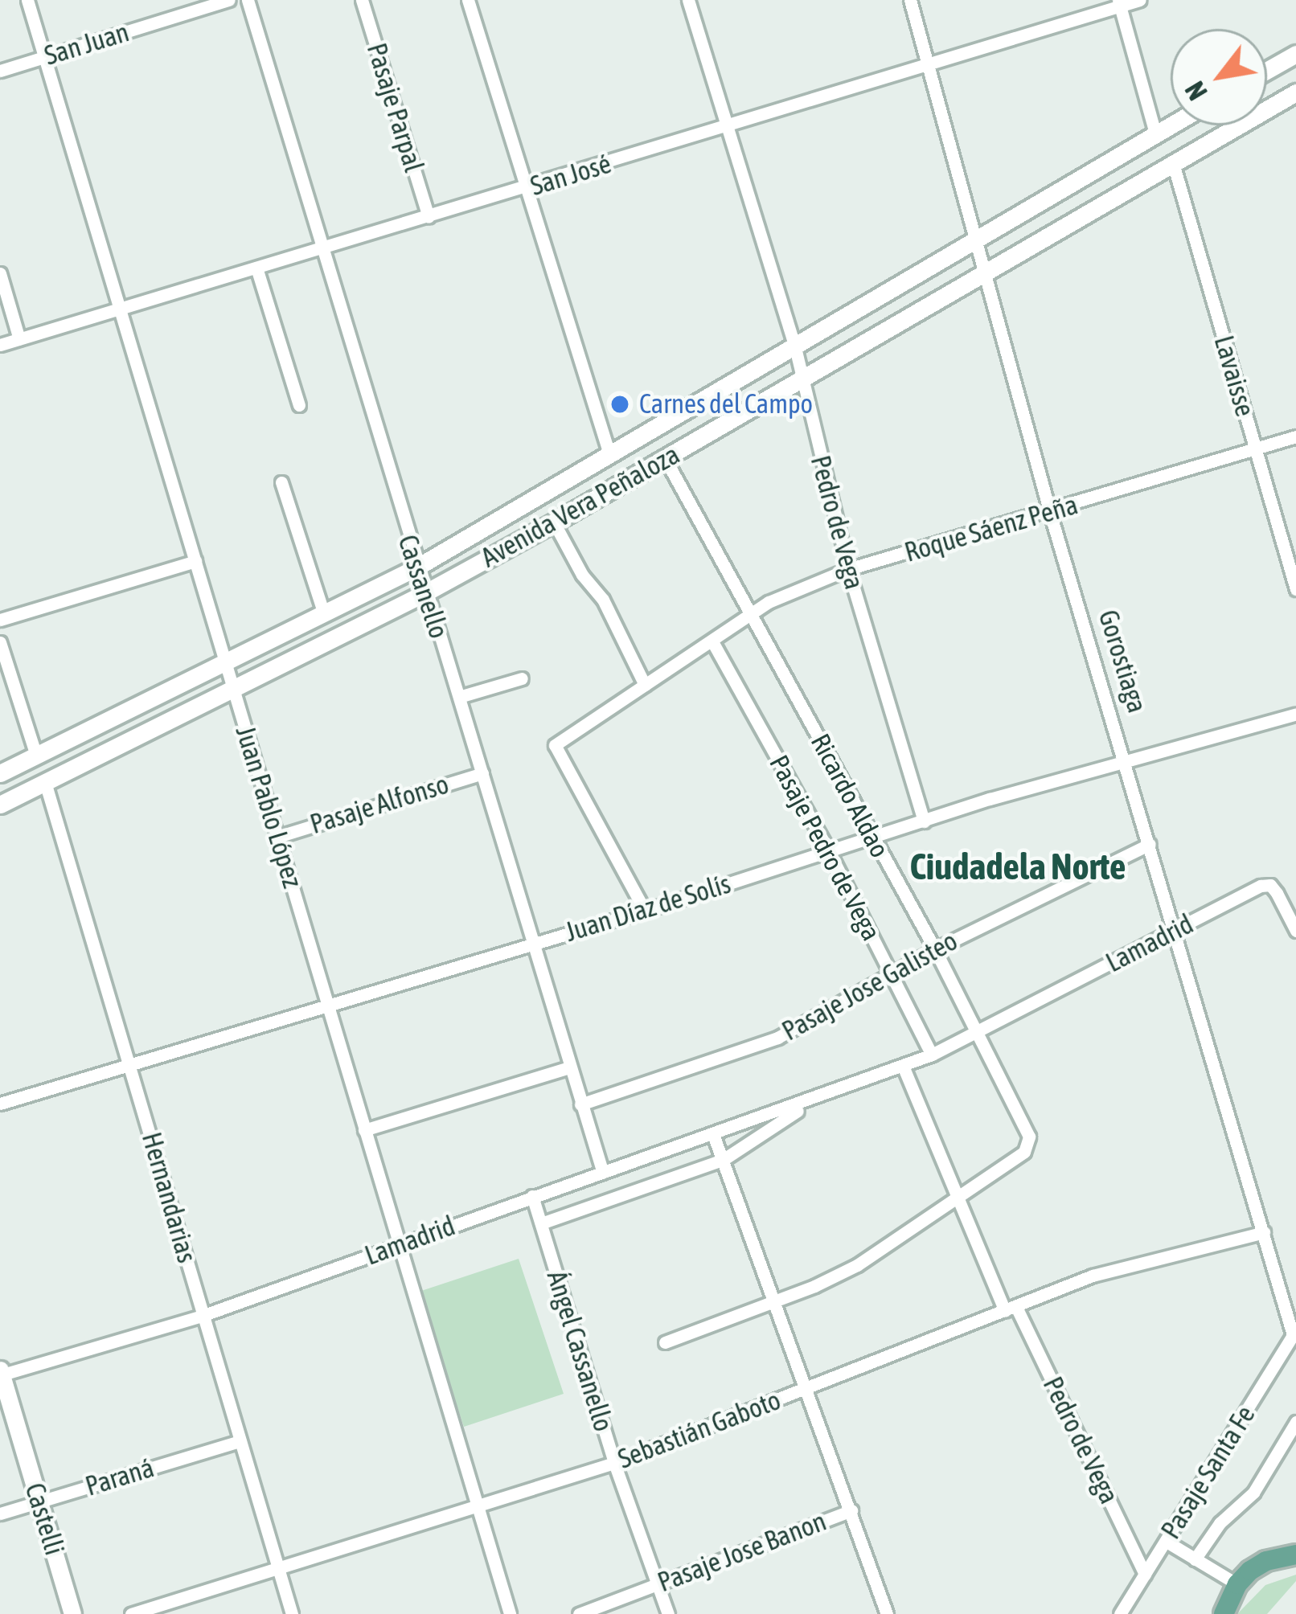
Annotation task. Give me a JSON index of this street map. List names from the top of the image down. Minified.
{"streets":{"main road":["Avenida Vera Peñaloza","Castelli"],"street":["San Juan","Pasaje Parpal","San José","Lavaisse","Pedro de Vega","Roque Sáenz Peña","Cassanello","Gorostiaga","Ricardo Aldao","Pasaje Alfonso","Juan Pablo López","Pasaje Pedro de Vega","Juan Díaz de Solís","Lamadrid","Pasaje Jose Galisteo","Hernandarias","Ángel Cassanello","Sebastián Gaboto","Pasaje Santa Fe","Paraná","Pasaje Jose Banon"]},"crossings":[["San Juan","Juan Pablo López"],["Pasaje Parpal","San José"],["San José","Pedro de Vega"],["San José","Cassanello"],["San José","Gorostiaga"],["San José","Juan Pablo López"],["Lavaisse","Avenida Vera Peñaloza"],["Lavaisse","Roque Sáenz Peña"],["Avenida Vera Peñaloza","Pedro de Vega"],["Avenida Vera Peñaloza","Cassanello"],["Avenida Vera Peñaloza","Gorostiaga"],["Avenida Vera Peñaloza","Ricardo Aldao"],["Avenida Vera Peñaloza","Juan Pablo López"],["Avenida Vera Peñaloza","Hernandarias"],["Pedro de Vega","Roque Sáenz Peña"],["Pedro de Vega","Ricardo Aldao"],["Pedro de Vega","Juan Díaz de Solís"],["Pedro de Vega","Lamadrid"],["Pedro de Vega","Sebastián Gaboto"],["Pedro de Vega","Pasaje Santa Fe"],["Roque Sáenz Peña","Gorostiaga"],["Roque Sáenz Peña","Ricardo Aldao"],["Roque Sáenz Peña","Pasaje Pedro de Vega"],["Roque Sáenz Peña","Juan Díaz de Solís"],["Cassanello","Pasaje Alfonso"],["Cassanello","Juan Díaz de Solís"],["Cassanello","Lamadrid"],["Cassanello","Pasaje Jose Galisteo"],["Gorostiaga","Juan Díaz de Solís"],["Gorostiaga","Lamadrid"],["Gorostiaga","Pasaje Jose Galisteo"],["Gorostiaga","Sebastián Gaboto"],["Gorostiaga","Pasaje Santa Fe"],["Ricardo Aldao","Juan Díaz de Solís"],["Ricardo Aldao","Lamadrid"],["Ricardo Aldao","Pasaje Jose Galisteo"],["Pasaje Alfonso","Juan Pablo López"],["Juan Pablo López","Juan Díaz de Solís"],["Juan Pablo López","Lamadrid"],["Juan Pablo López","Sebastián Gaboto"],["Pasaje Pedro de Vega","Juan Díaz de Solís"],["Pasaje Pedro de Vega","Lamadrid"],["Pasaje Pedro de Vega","Pasaje Jose Galisteo"],["Juan Díaz de Solís","Hernandarias"],["Lamadrid","Hernandarias"],["Lamadrid","Ángel Cassanello"],["Lamadrid","Castelli"],["Hernandarias","Sebastián Gaboto"],["Hernandarias","Paraná"],["Ángel Cassanello","Sebastián Gaboto"],["Ángel Cassanello","Pasaje Jose Banon"],["Paraná","Castelli"]],"districts":["Ciudadela Norte"],"places":["Carnes del Campo"],"north":"bottom left"}
